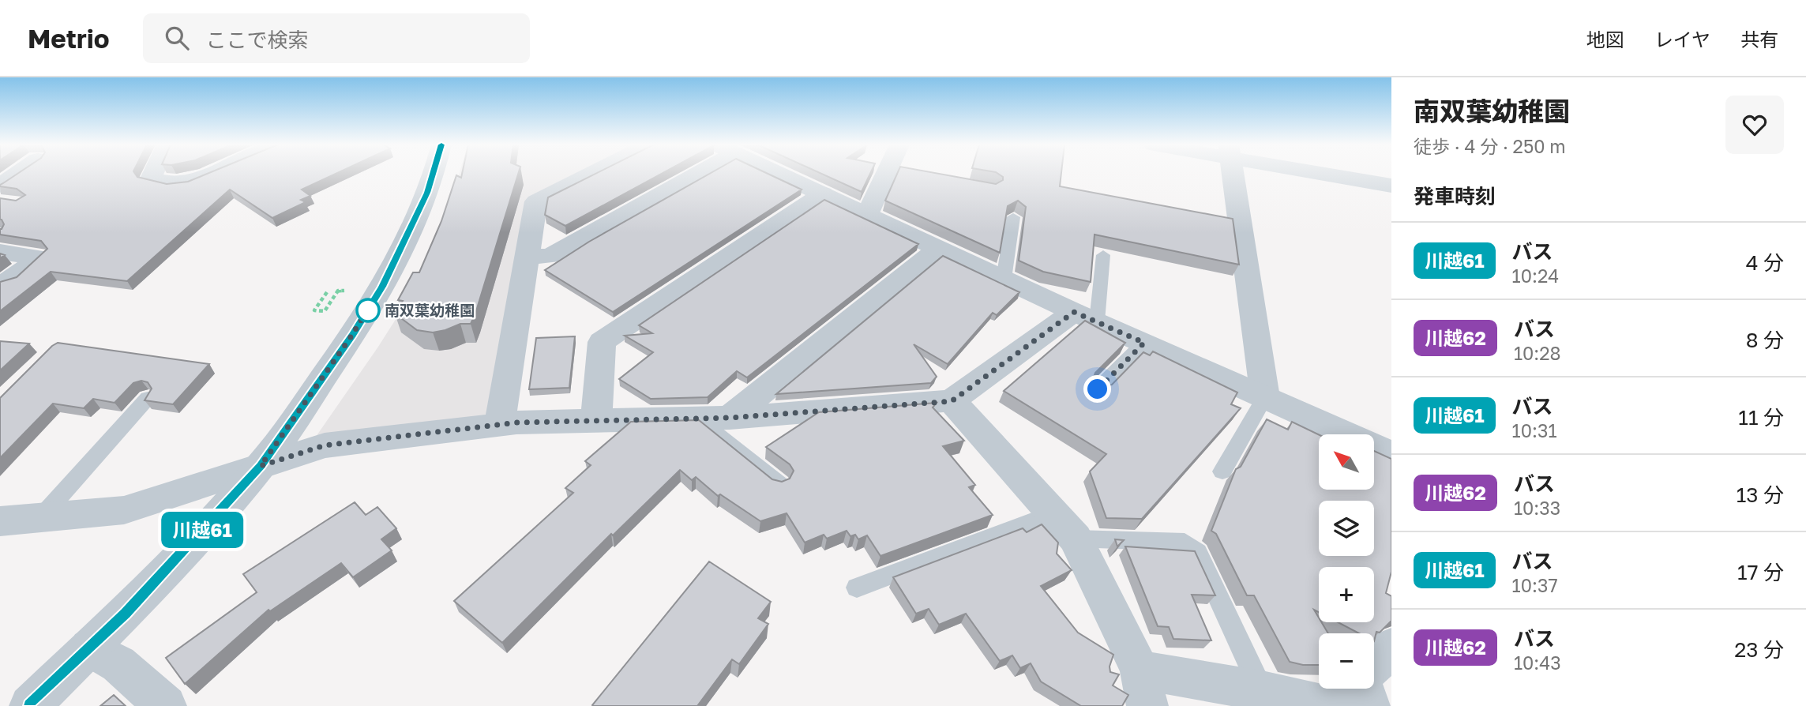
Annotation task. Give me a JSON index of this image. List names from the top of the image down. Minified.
{"places":["南双葉幼稚園"],"lines":["bus line 川越61"],"north":"top left","page":{"header":"Metrio","search":"ここで検索","nav":["地図","レイヤ","共有"],"on_map":"川越61","heading":[["南双葉幼稚園","徒歩 · 4 分 · 250 m"],"発車時刻"],"list":[{"mark":"川越61","name":"バス","note":"10:24","value":"4 分"},{"mark":"川越62","name":"バス","note":"10:28","value":"8 分"},{"mark":"川越61","name":"バス","note":"10:31","value":"11 分"},{"mark":"川越62","name":"バス","note":"10:33","value":"13 分"},{"mark":"川越61","name":"バス","note":"10:37","value":"17 分"},{"mark":"川越62","name":"バス","note":"10:43","value":"23 分"}],"map_buttons":["+","−"]}}
